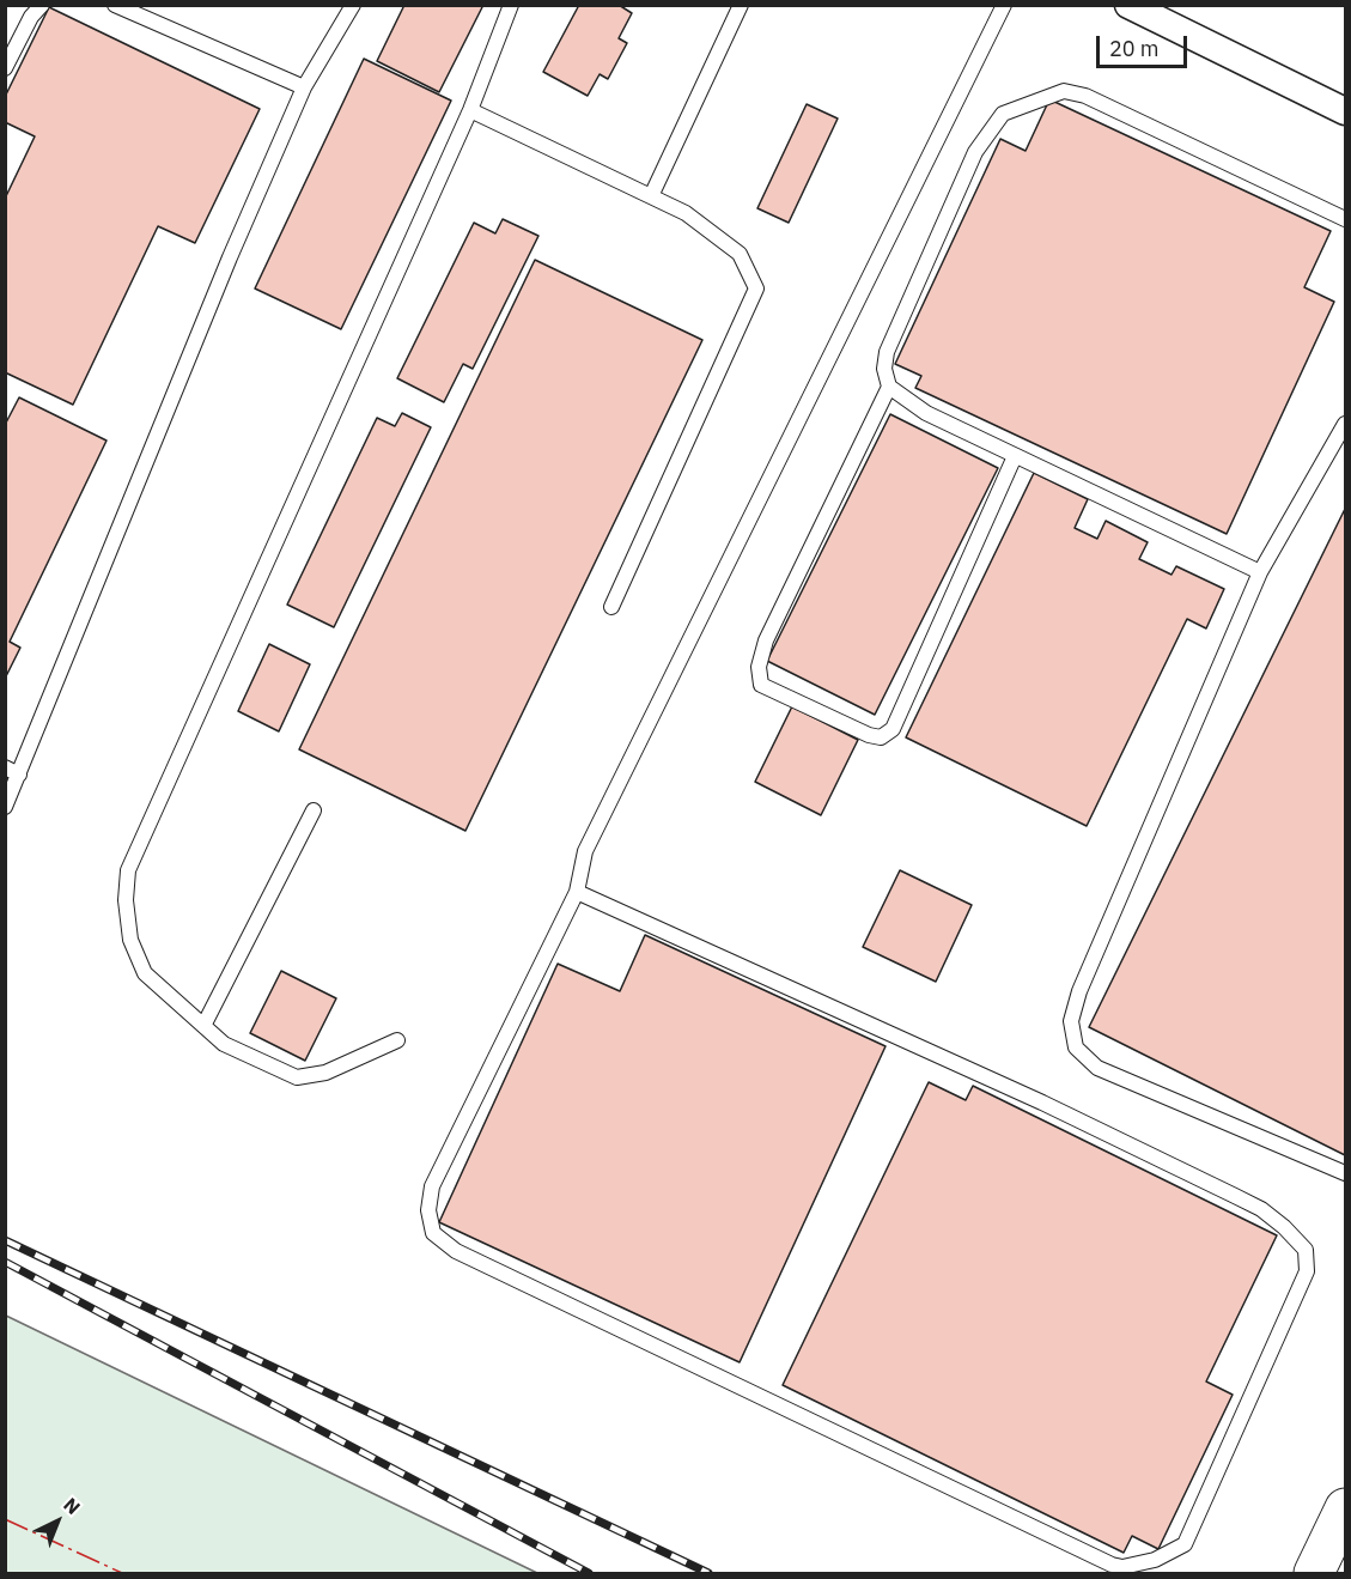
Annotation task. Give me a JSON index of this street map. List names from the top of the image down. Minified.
{"scale_bar":"20 m","north":"top right"}
